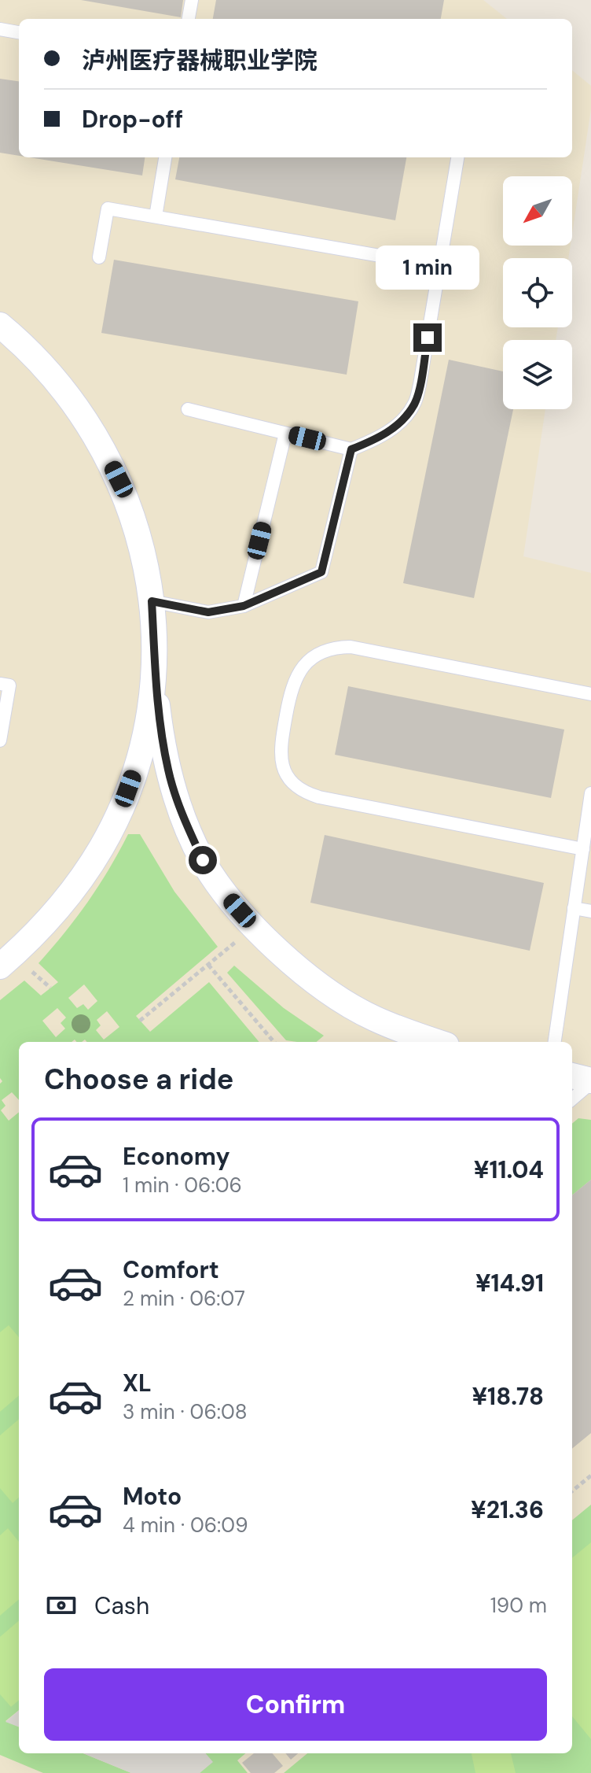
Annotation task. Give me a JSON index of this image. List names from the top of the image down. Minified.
{"north":"bottom left","page":{"banner":["泸州医疗器械职业学院","Drop-off"],"bubble":"1 min","heading":"Choose a ride","list":[{"name":"Economy","note":"1 min · 06:06","value":"¥11.04"},{"name":"Comfort","note":"2 min · 06:07","value":"¥14.91"},{"name":"XL","note":"3 min · 06:08","value":"¥18.78"},{"name":"Moto","note":"4 min · 06:09","value":"¥21.36"}],"pay":["Cash","190 m"],"buttons":"Confirm"}}
